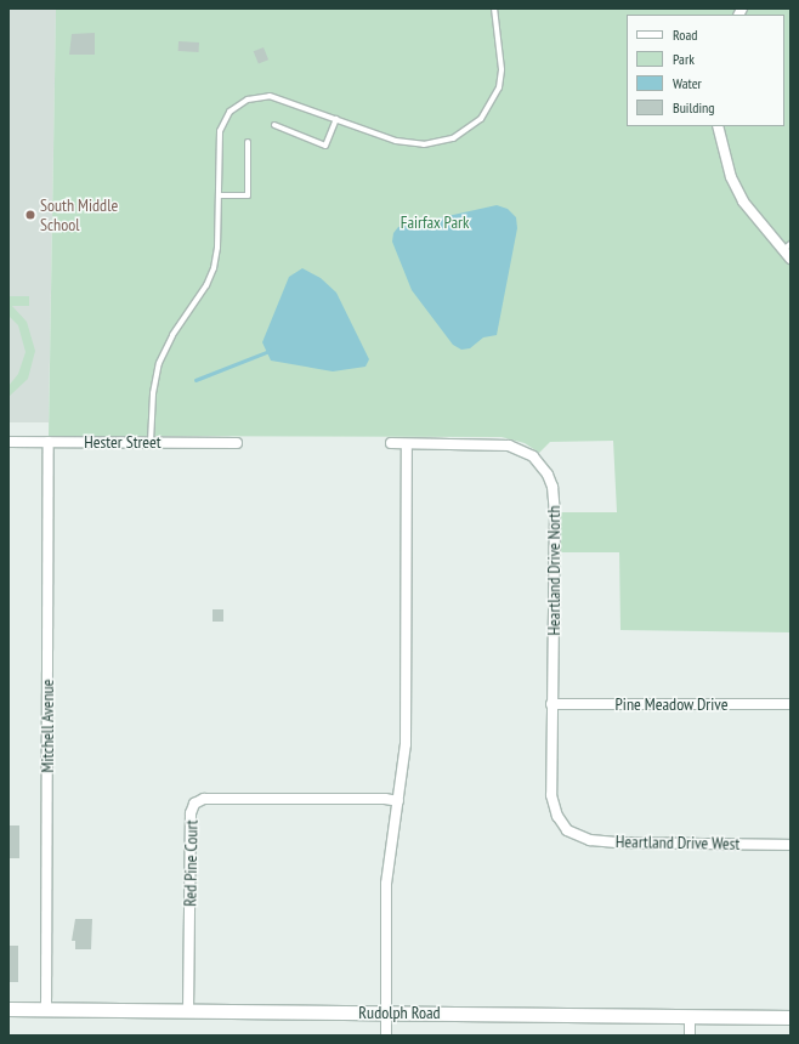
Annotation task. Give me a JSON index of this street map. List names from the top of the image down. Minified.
{"streets":{"street":["Hester Street","Heartland Drive North","Pine Meadow Drive","Mitchell Avenue","Heartland Drive West","Red Pine Court","Rudolph Road"]},"crossings":[["Hester Street","Mitchell Avenue"],["Heartland Drive North","Pine Meadow Drive"],["Heartland Drive North","Heartland Drive West"],["Mitchell Avenue","Rudolph Road"],["Red Pine Court","Rudolph Road"]],"parks":["Fairfax Park"],"places":["South Middle School"],"legend":["Road","Park","Water","Building"]}
